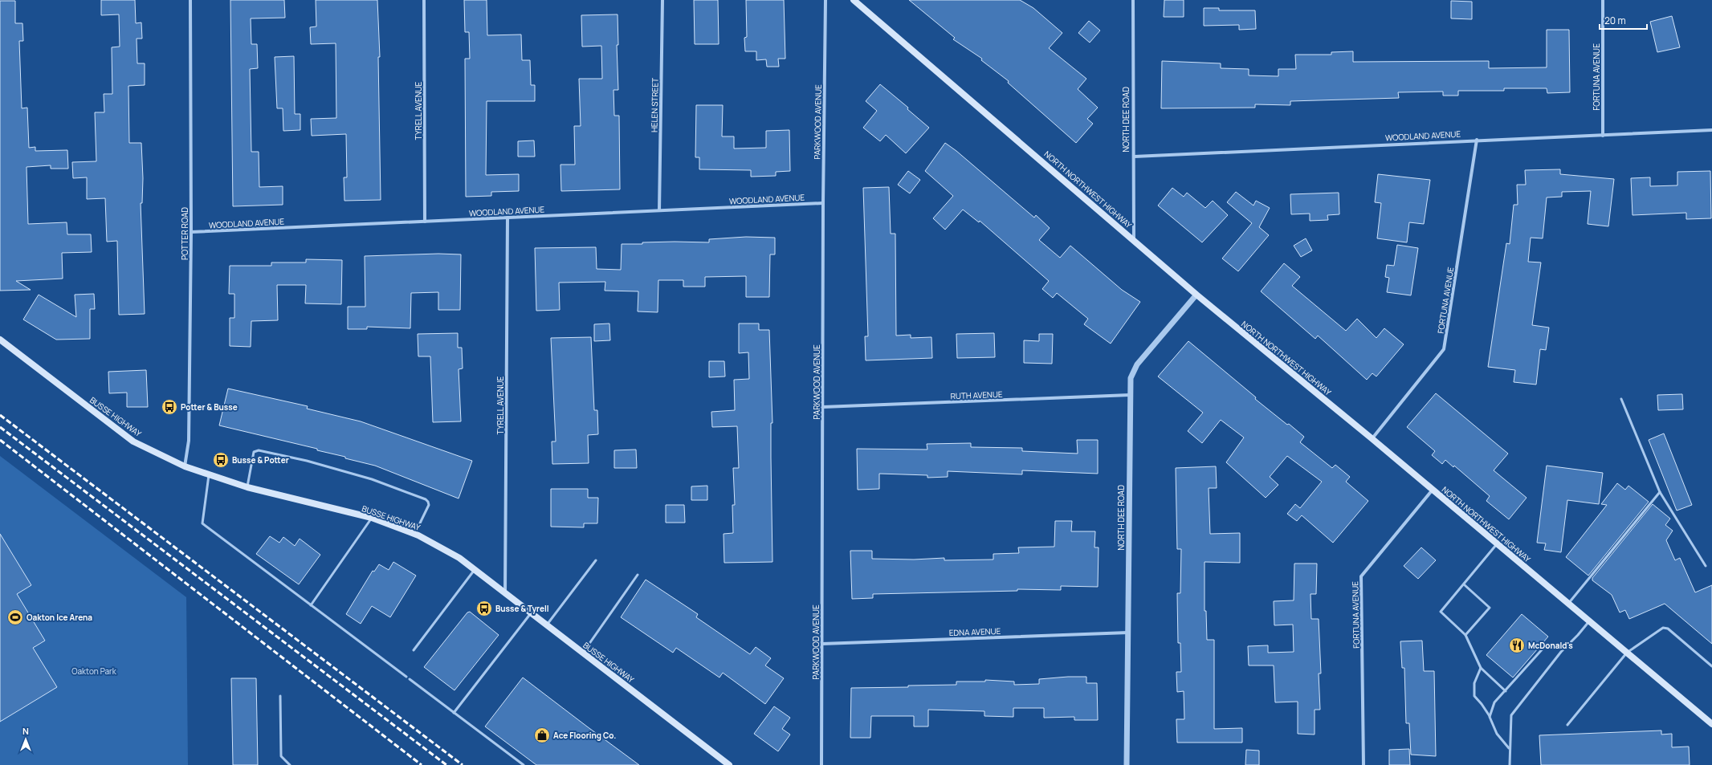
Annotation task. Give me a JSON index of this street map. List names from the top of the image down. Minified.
{"streets":{"main road":["NORTH NORTHWEST HIGHWAY","BUSSE HIGHWAY"],"street":["FORTUNA AVENUE","HELEN STREET","TYRELL AVENUE","NORTH DEE ROAD","PARKWOOD AVENUE","WOODLAND AVENUE","POTTER ROAD","RUTH AVENUE","EDNA AVENUE"]},"crossings":[["FORTUNA AVENUE","WOODLAND AVENUE"],["FORTUNA AVENUE","NORTH NORTHWEST HIGHWAY"],["HELEN STREET","WOODLAND AVENUE"],["TYRELL AVENUE","WOODLAND AVENUE"],["TYRELL AVENUE","BUSSE HIGHWAY"],["NORTH DEE ROAD","WOODLAND AVENUE"],["NORTH DEE ROAD","NORTH NORTHWEST HIGHWAY"],["NORTH DEE ROAD","RUTH AVENUE"],["NORTH DEE ROAD","EDNA AVENUE"],["PARKWOOD AVENUE","WOODLAND AVENUE"],["PARKWOOD AVENUE","RUTH AVENUE"],["PARKWOOD AVENUE","EDNA AVENUE"],["WOODLAND AVENUE","POTTER ROAD"],["POTTER ROAD","BUSSE HIGHWAY"]],"parks":["Oakton Park"],"places":{"bus stop":["Potter & Busse","Busse & Potter","Busse & Tyrell"],"sports":["Oakton Ice Arena"],"restaurant":["McDonald's"],"shop":["Ace Flooring Co."]},"scale_bar":"20 m","north":"top"}
